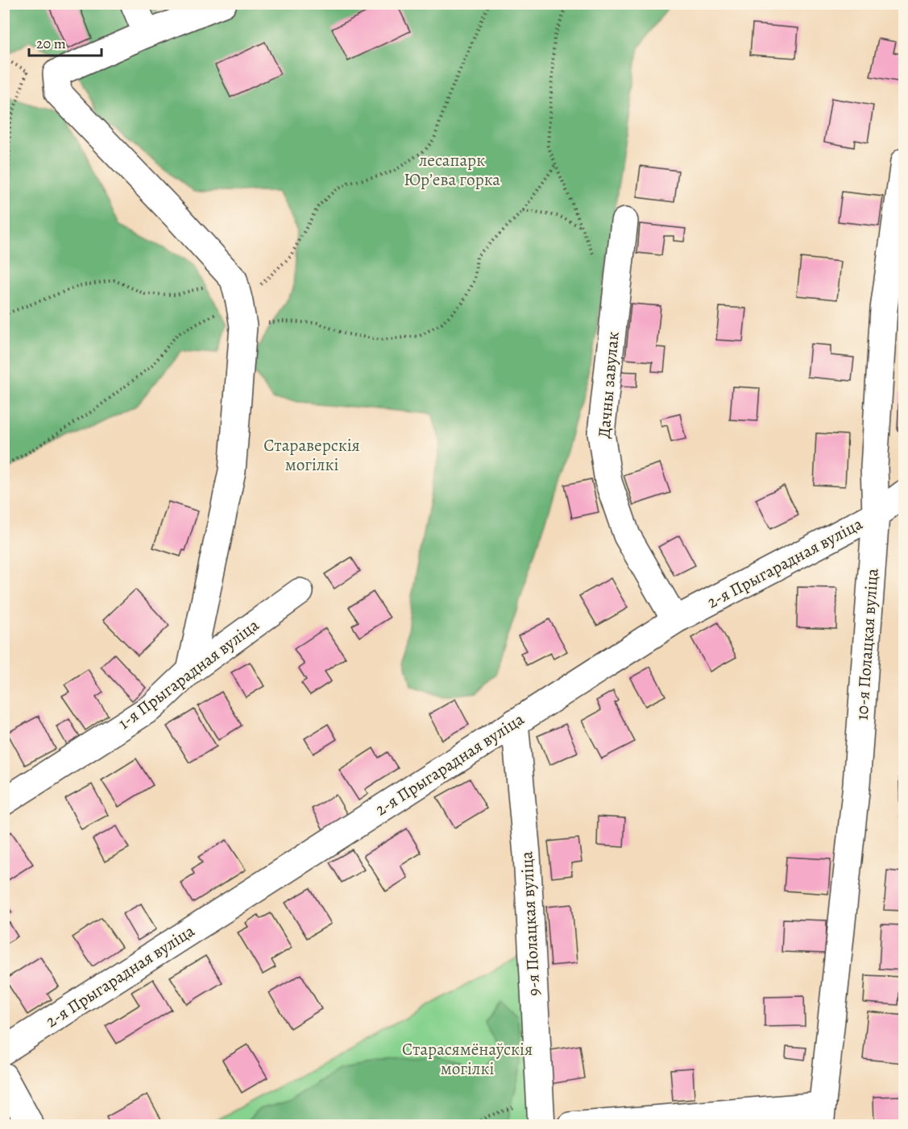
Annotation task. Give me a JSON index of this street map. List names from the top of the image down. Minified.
{"streets":{"street":["Дачны завулак","2-я Прыгарадная вуліца","10-я Полацкая вуліца","1-я Прыгарадная вуліца","9-я Полацкая вуліца"]},"crossings":[["Дачны завулак","2-я Прыгарадная вуліца"],["2-я Прыгарадная вуліца","10-я Полацкая вуліца"],["2-я Прыгарадная вуліца","9-я Полацкая вуліца"]],"parks":["лесапарк Юрʼева горка","Стараверскія могілкі","Старасямёнаўскія могілкі"],"scale_bar":"20 m"}
